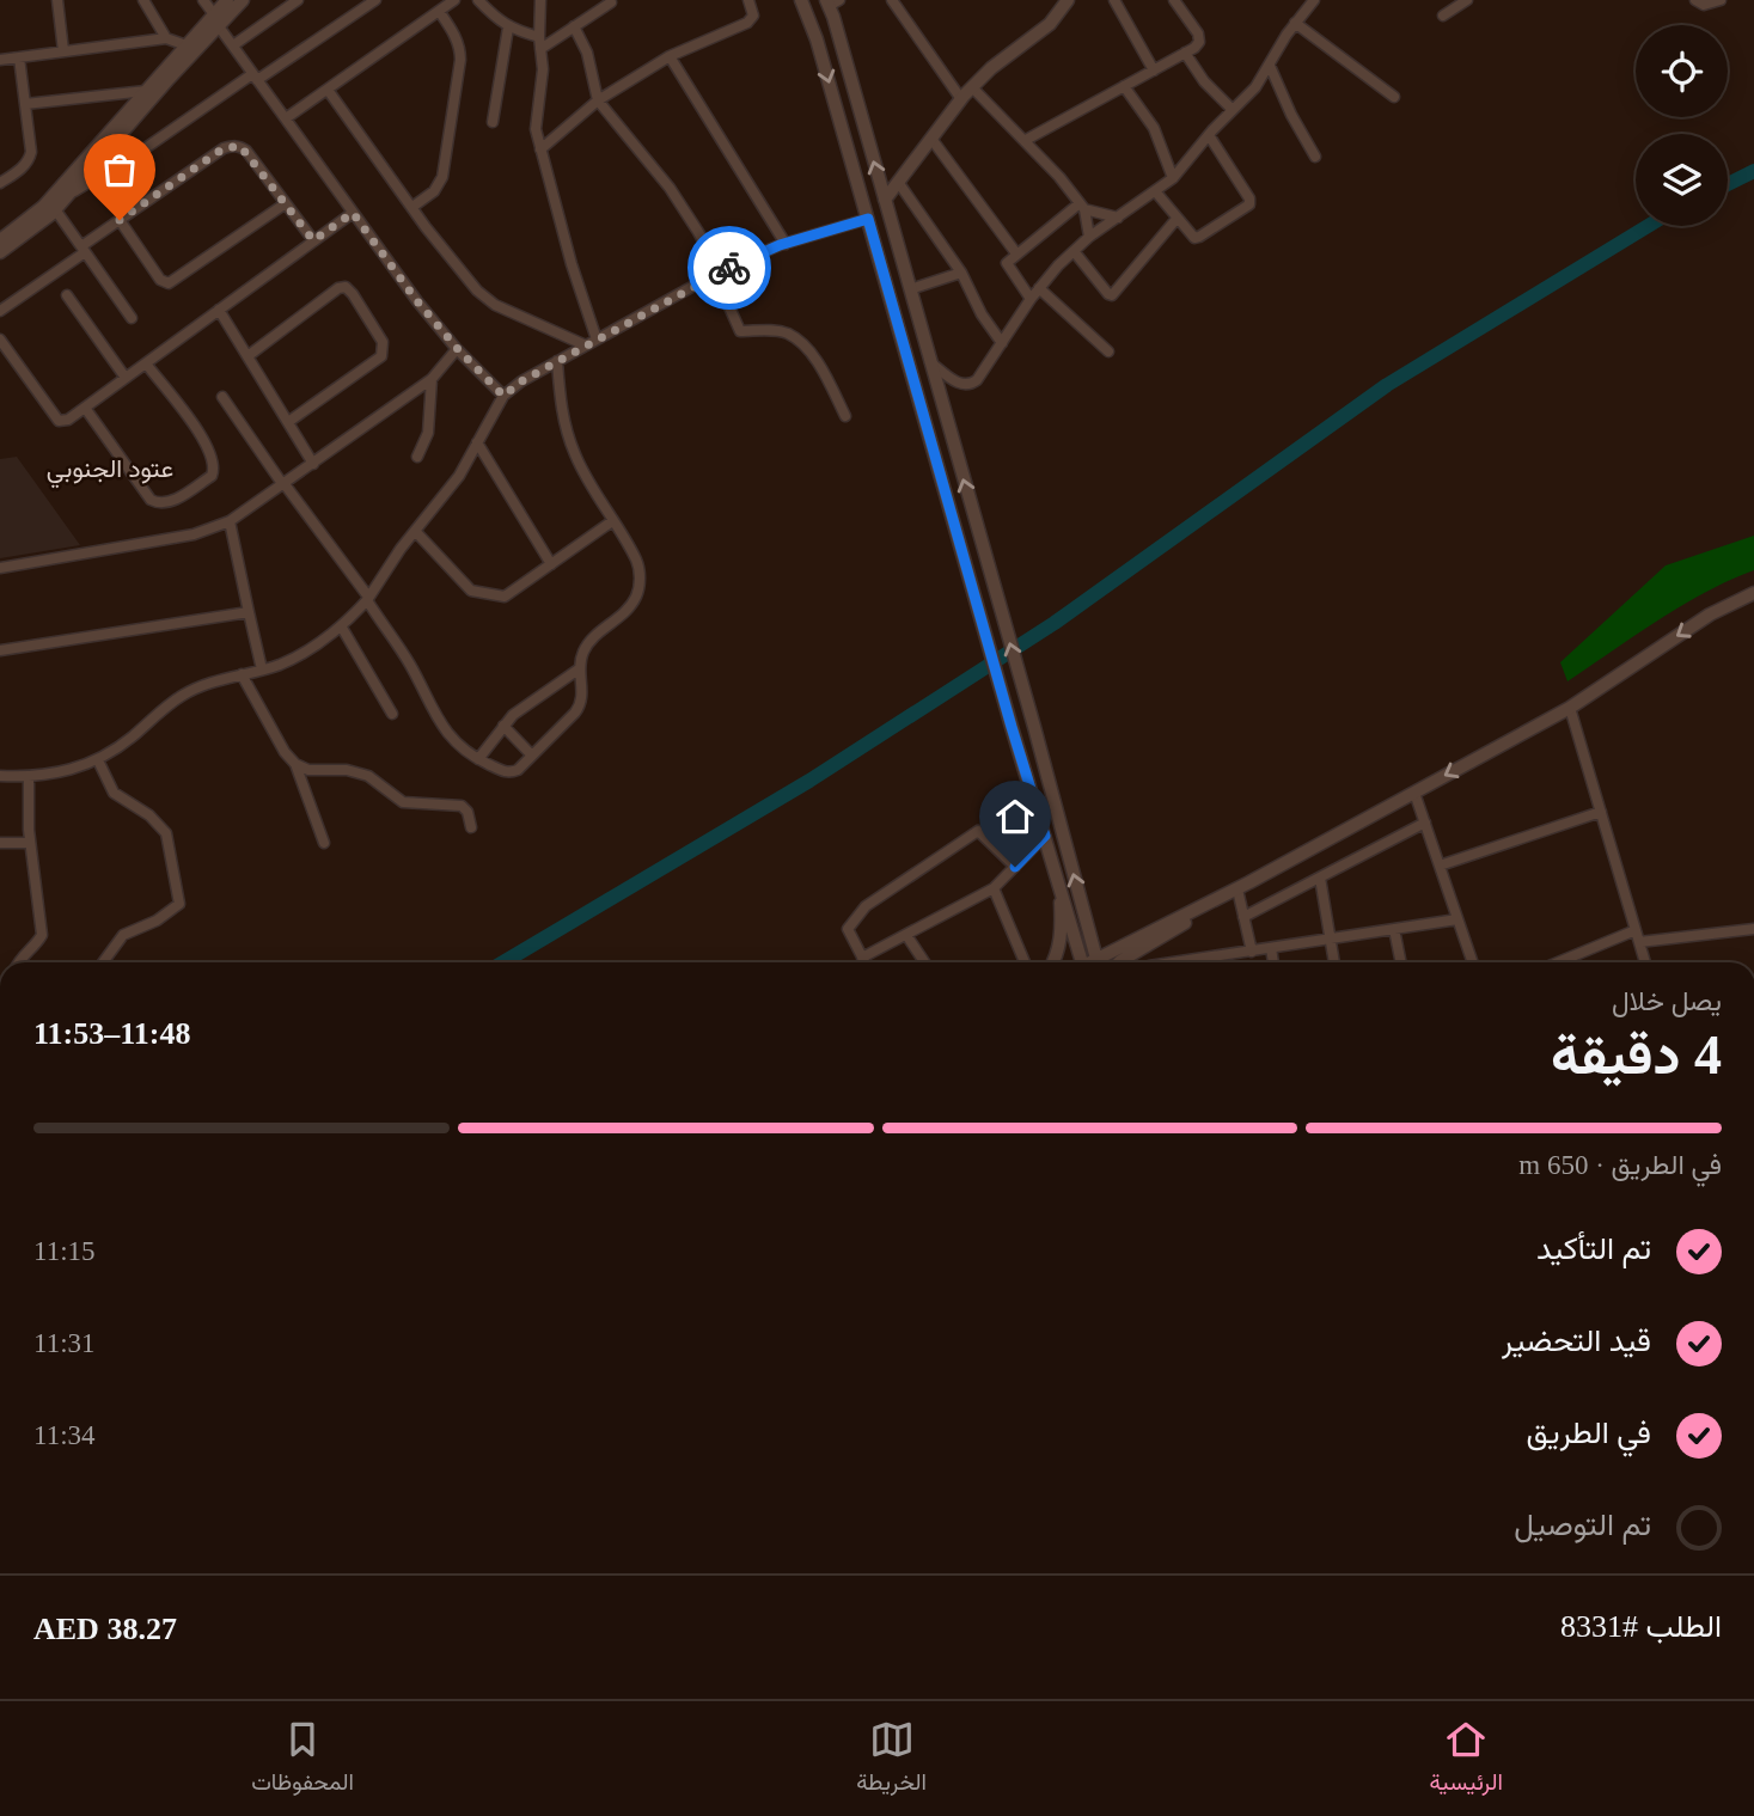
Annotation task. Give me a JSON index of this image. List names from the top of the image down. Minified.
{"districts":["عتود الجنوبي"],"page":{"heading":["4 دقيقة","يصل خلال","11:48–11:53"],"panel":["الطلب #8331","AED 38.27"],"bar":"في الطريق · 650 m","list":[["تم التأكيد","11:15"],["قيد التحضير","11:31"],["في الطريق","11:34"],"تم التوصيل"],"tabs":["الرئيسية","الخريطة","المحفوظات"]}}
